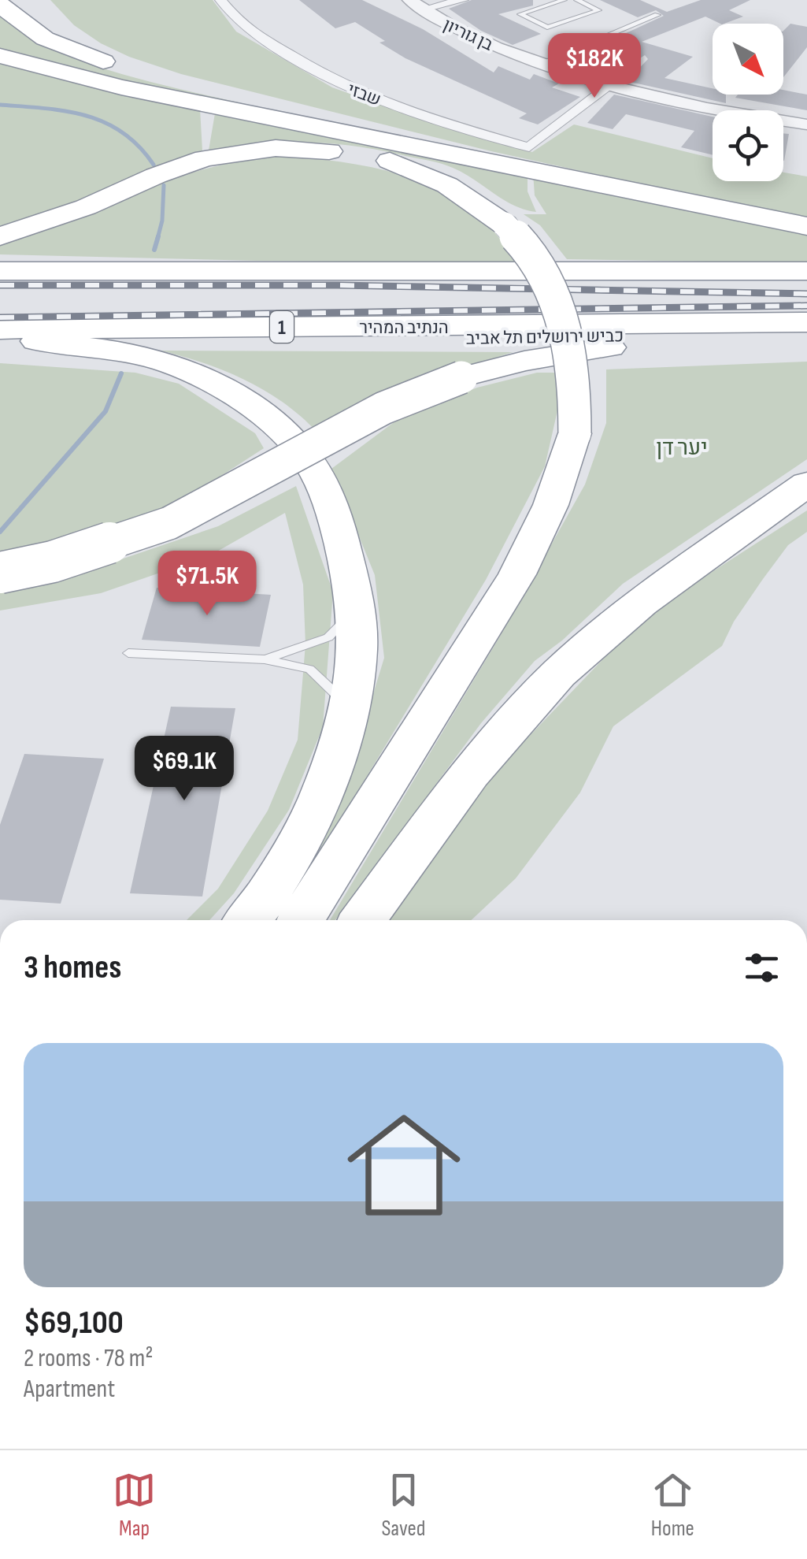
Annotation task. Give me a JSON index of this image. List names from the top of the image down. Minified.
{"streets":{"highway":["1","הנתיב המהיר","כביש ירושלים תל אביב"],"street":["בן גוריון","שבזי"]},"crossings":[["בן גוריון","שבזי"]],"parks":["יער דן"],"north":"bottom right","page":{"price":["$182K","$71.5K","$69.1K"],"heading":"3 homes","list":[{"name":"$69,100","note":"2 rooms · 78 m² · Apartment"}],"tabs":["Map","Saved","Home"]}}
